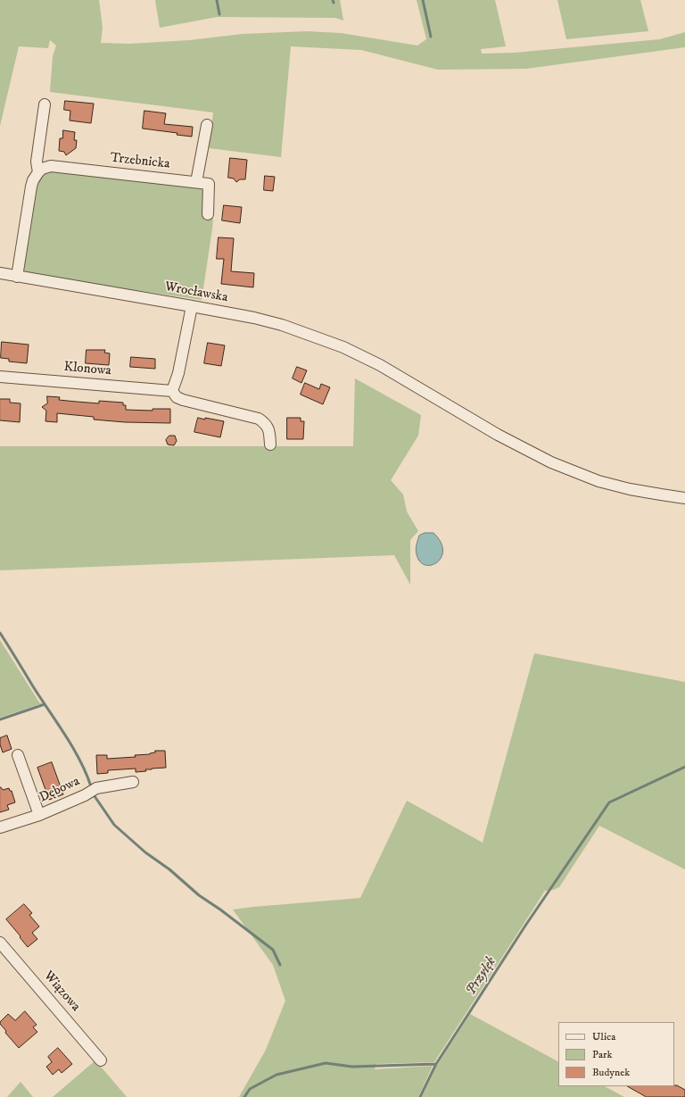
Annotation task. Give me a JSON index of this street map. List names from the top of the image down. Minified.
{"streets":{"street":["Trzebnicka","Wrocławska","Klonowa","Dębowa","Wiązowa"]},"water":["Przyłęk"],"legend":["Ulica","Park","Budynek"]}
